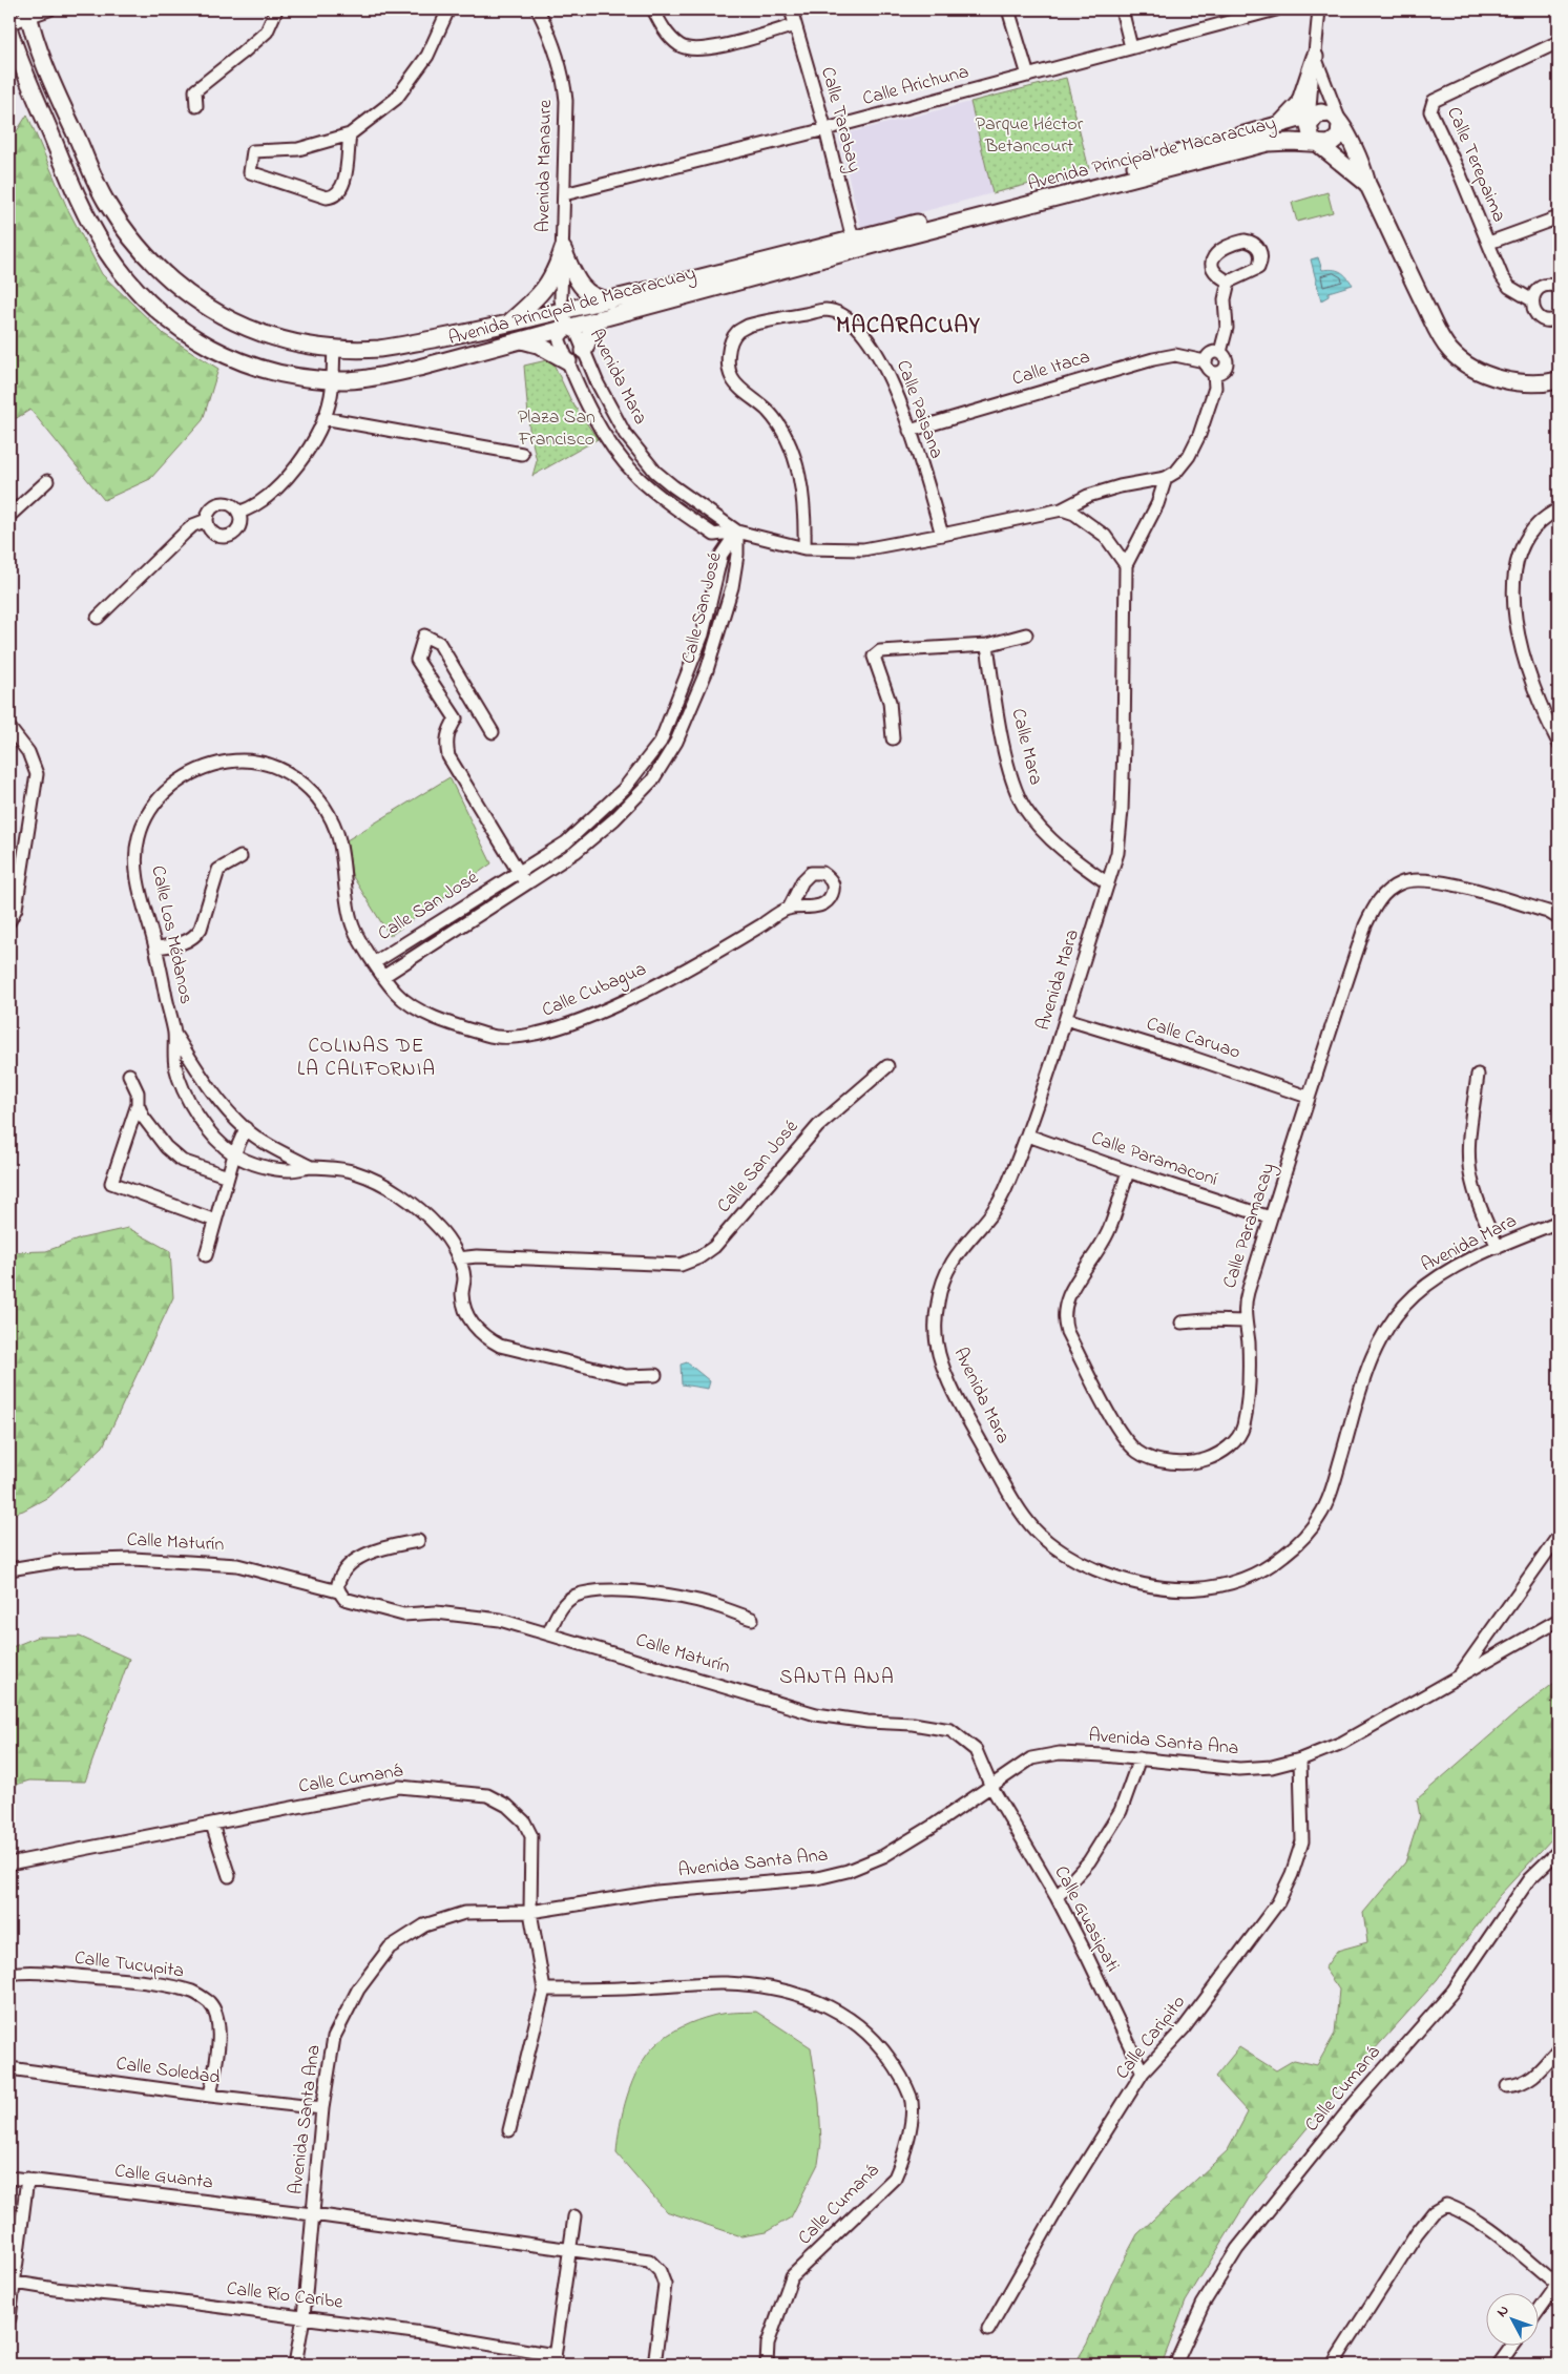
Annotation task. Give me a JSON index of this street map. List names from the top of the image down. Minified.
{"streets":{"street":["Calle Arichuna","Calle Tarabay","Avenida Principal de Macaracuay","Calle Terepaima","Avenida Manaure","Calle Itaca","Avenida Mara","Calle Paisana","Calle San José","Calle Mara","Calle Los Médanos","Calle Cubagua","Calle Caruao","Calle Paramaconí","Calle Paramacay","Calle Maturín","Avenida Santa Ana","Calle Cumaná","Calle Guasipati","Calle Tucupita","Calle Caripito","Calle Soledad","Calle Guanta","Calle Río Caribe"]},"crossings":[["Calle Arichuna","Calle Tarabay"],["Calle Arichuna","Avenida Manaure"],["Calle Tarabay","Avenida Principal de Macaracuay"],["Avenida Principal de Macaracuay","Avenida Manaure"],["Avenida Principal de Macaracuay","Avenida Mara"],["Avenida Manaure","Avenida Mara"],["Calle Itaca","Calle Paisana"],["Avenida Mara","Calle Paisana"],["Avenida Mara","Calle San José"],["Avenida Mara","Calle Mara"],["Avenida Mara","Calle Caruao"],["Avenida Mara","Calle Paramaconí"],["Calle San José","Calle Los Médanos"],["Calle San José","Calle Cubagua"],["Calle Los Médanos","Calle Cubagua"],["Calle Caruao","Calle Paramacay"],["Calle Paramaconí","Calle Paramacay"],["Calle Maturín","Avenida Santa Ana"],["Calle Maturín","Calle Guasipati"],["Avenida Santa Ana","Calle Cumaná"],["Avenida Santa Ana","Calle Guasipati"],["Avenida Santa Ana","Calle Caripito"],["Avenida Santa Ana","Calle Soledad"],["Avenida Santa Ana","Calle Guanta"],["Avenida Santa Ana","Calle Río Caribe"],["Calle Guasipati","Calle Caripito"],["Calle Tucupita","Calle Soledad"]],"districts":["MACARACUAY","COLINAS DE LA CALIFORNIA","SANTA ANA"],"parks":["Parque Héctor Betancourt","Plaza San Francisco"],"north":"top left"}
